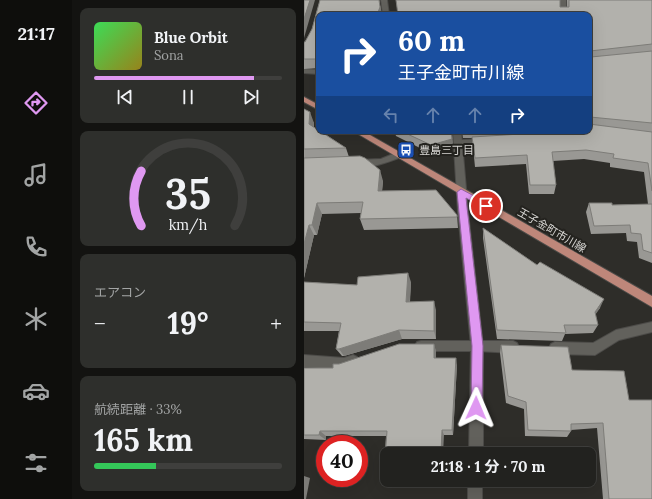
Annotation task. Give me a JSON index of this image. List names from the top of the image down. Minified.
{"streets":{"main road":["王子金町市川線"]},"places":{"bus stop":["豊島三丁目"]},"page":{"tabs":"21:17","turn":["60 m","王子金町市川線"],"song":["Blue Orbit","Sona"],"tile":["エアコン",["航続距離 · 33%","165 km"]],"heat":["−","19°","+"],"limit":"40","trip":"21:18 · 1 分 · 70 m","gauge":["35","km/h"]}}
